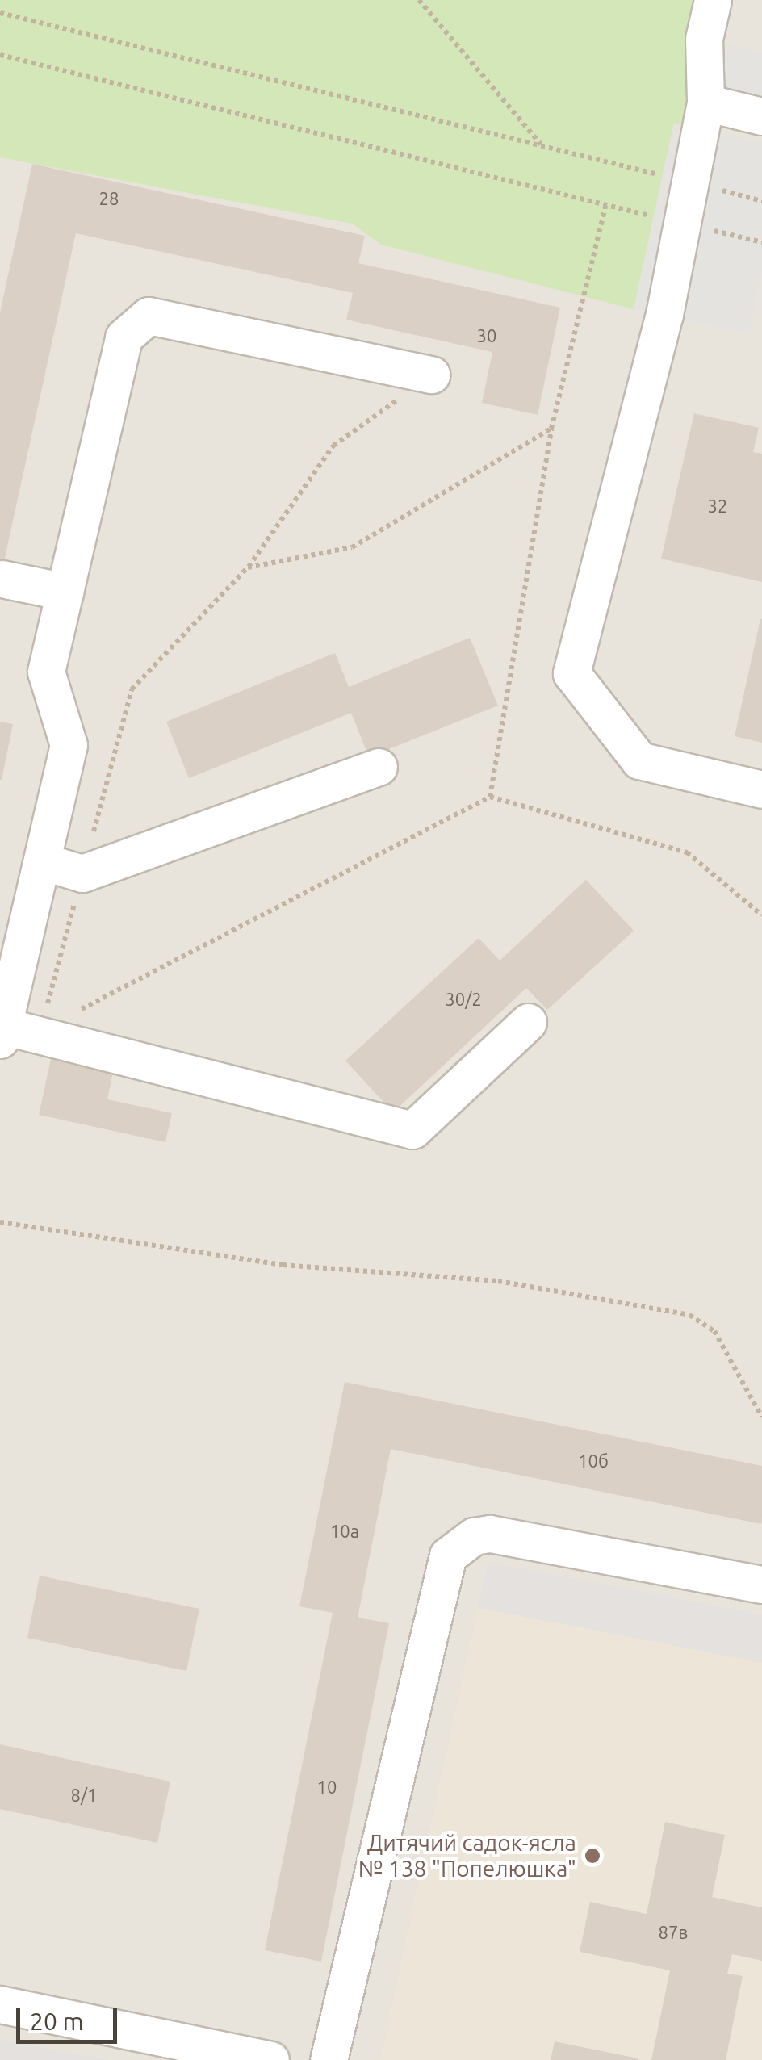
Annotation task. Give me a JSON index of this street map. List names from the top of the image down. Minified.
{"places":["Дитячий садок-ясла № 138 \"Попелюшка\""],"house_numbers":["28","30","32","30/2","10б","10а","10","8/1","87в"],"scale_bar":"20 m"}
